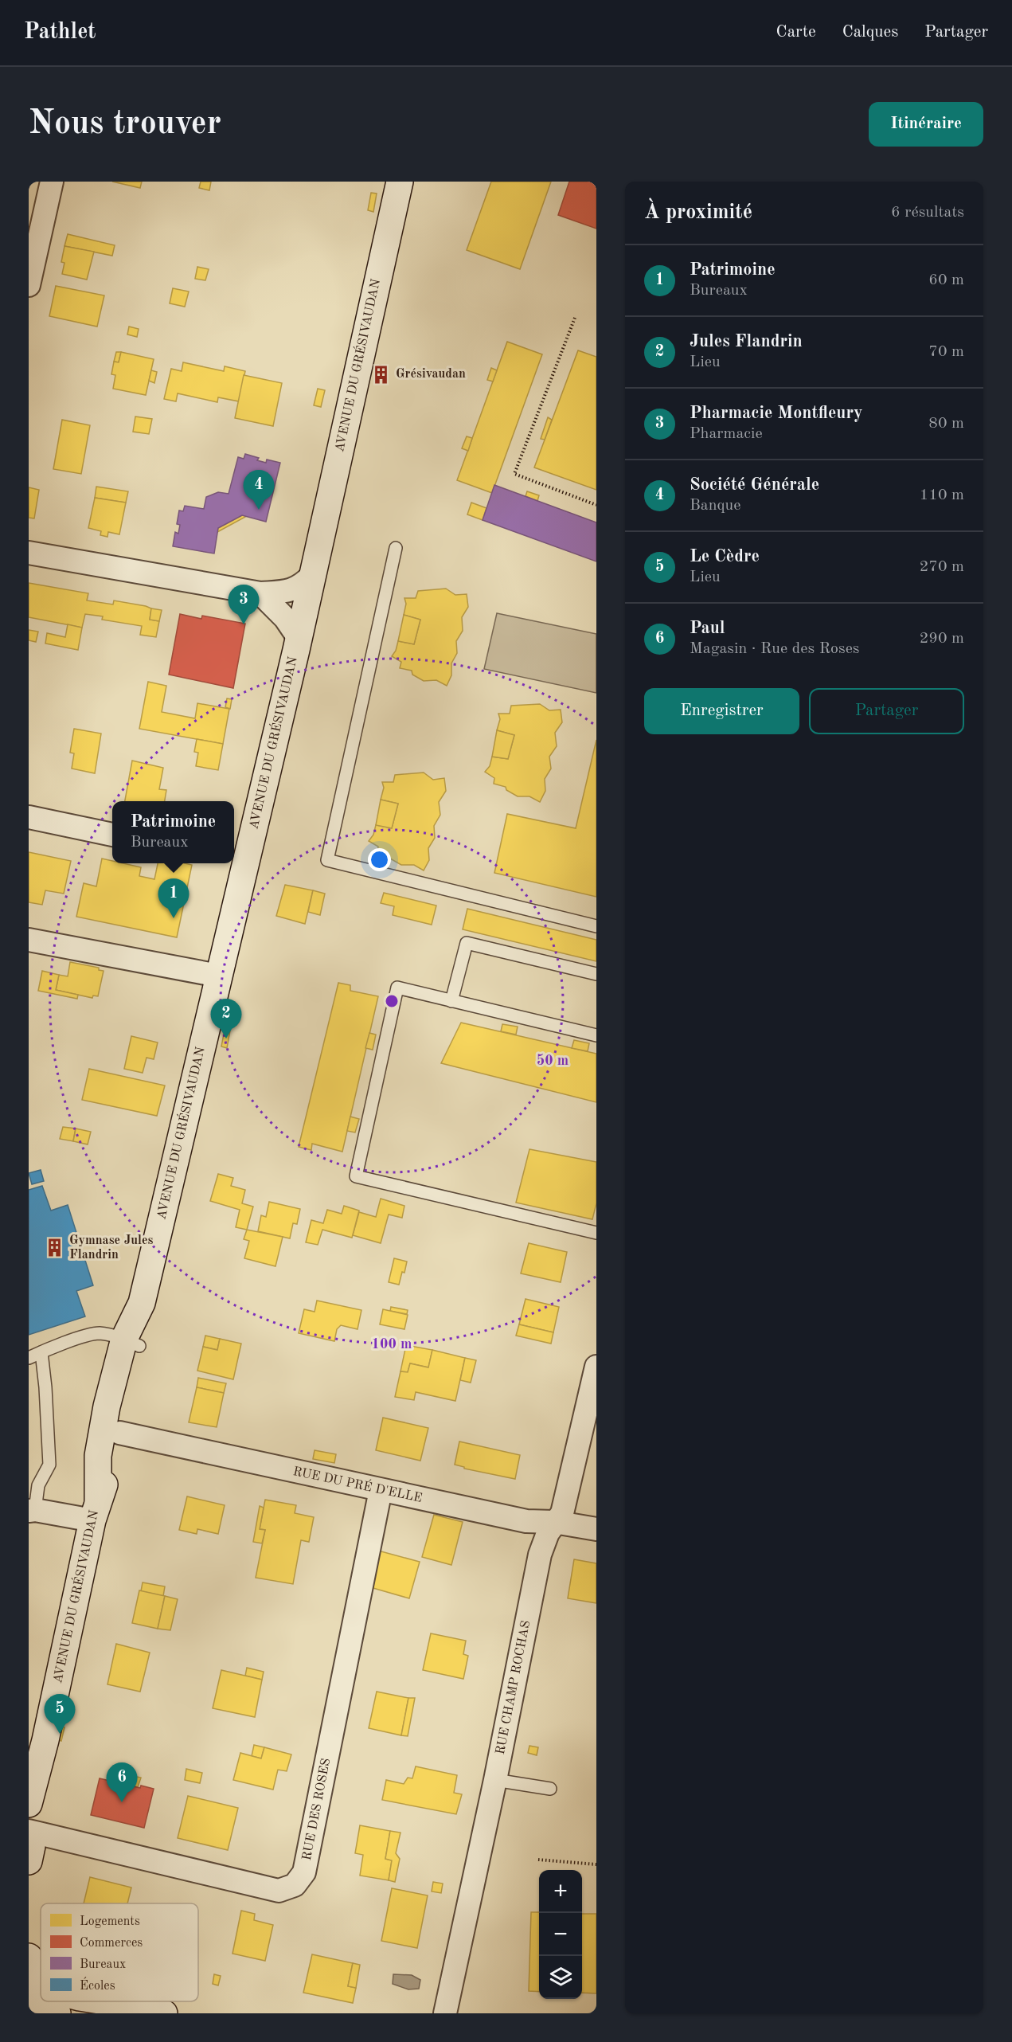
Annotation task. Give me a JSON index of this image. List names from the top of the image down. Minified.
{"streets":{"street":["AVENUE DU GRÉSIVAUDAN","RUE DU PRÉ D'ELLE","RUE CHAMP ROCHAS","RUE DES ROSES"]},"crossings":[["AVENUE DU GRÉSIVAUDAN","RUE DU PRÉ D'ELLE"],["RUE DU PRÉ D'ELLE","RUE CHAMP ROCHAS"],["RUE DU PRÉ D'ELLE","RUE DES ROSES"]],"places":{"building":["Grésivaudan","Gymnase Jules Flandrin"]},"legend":["Logements","Commerces","Bureaux","Écoles"],"page":{"header":"Pathlet","nav":["Carte","Calques","Partager"],"buttons":["Itinéraire",["Enregistrer","Partager"]],"title":"Nous trouver","heading":["À proximité","6 résultats"],"list":[{"mark":"1","name":"Patrimoine","note":"Bureaux","value":"60 m"},{"mark":"2","name":"Jules Flandrin","note":"Lieu","value":"70 m"},{"mark":"3","name":"Pharmacie Montfleury","note":"Pharmacie","value":"80 m"},{"mark":"4","name":"Société Générale","note":"Banque","value":"110 m"},{"mark":"5","name":"Le Cèdre","note":"Lieu","value":"270 m"},{"mark":"6","name":"Paul","note":"Magasin · Rue des Roses","value":"290 m"}],"pins":["4","3","1","2","5","6"],"popup":["Patrimoine","Bureaux"],"map_buttons":["+","−"]},"rings":["50 m","100 m"]}
